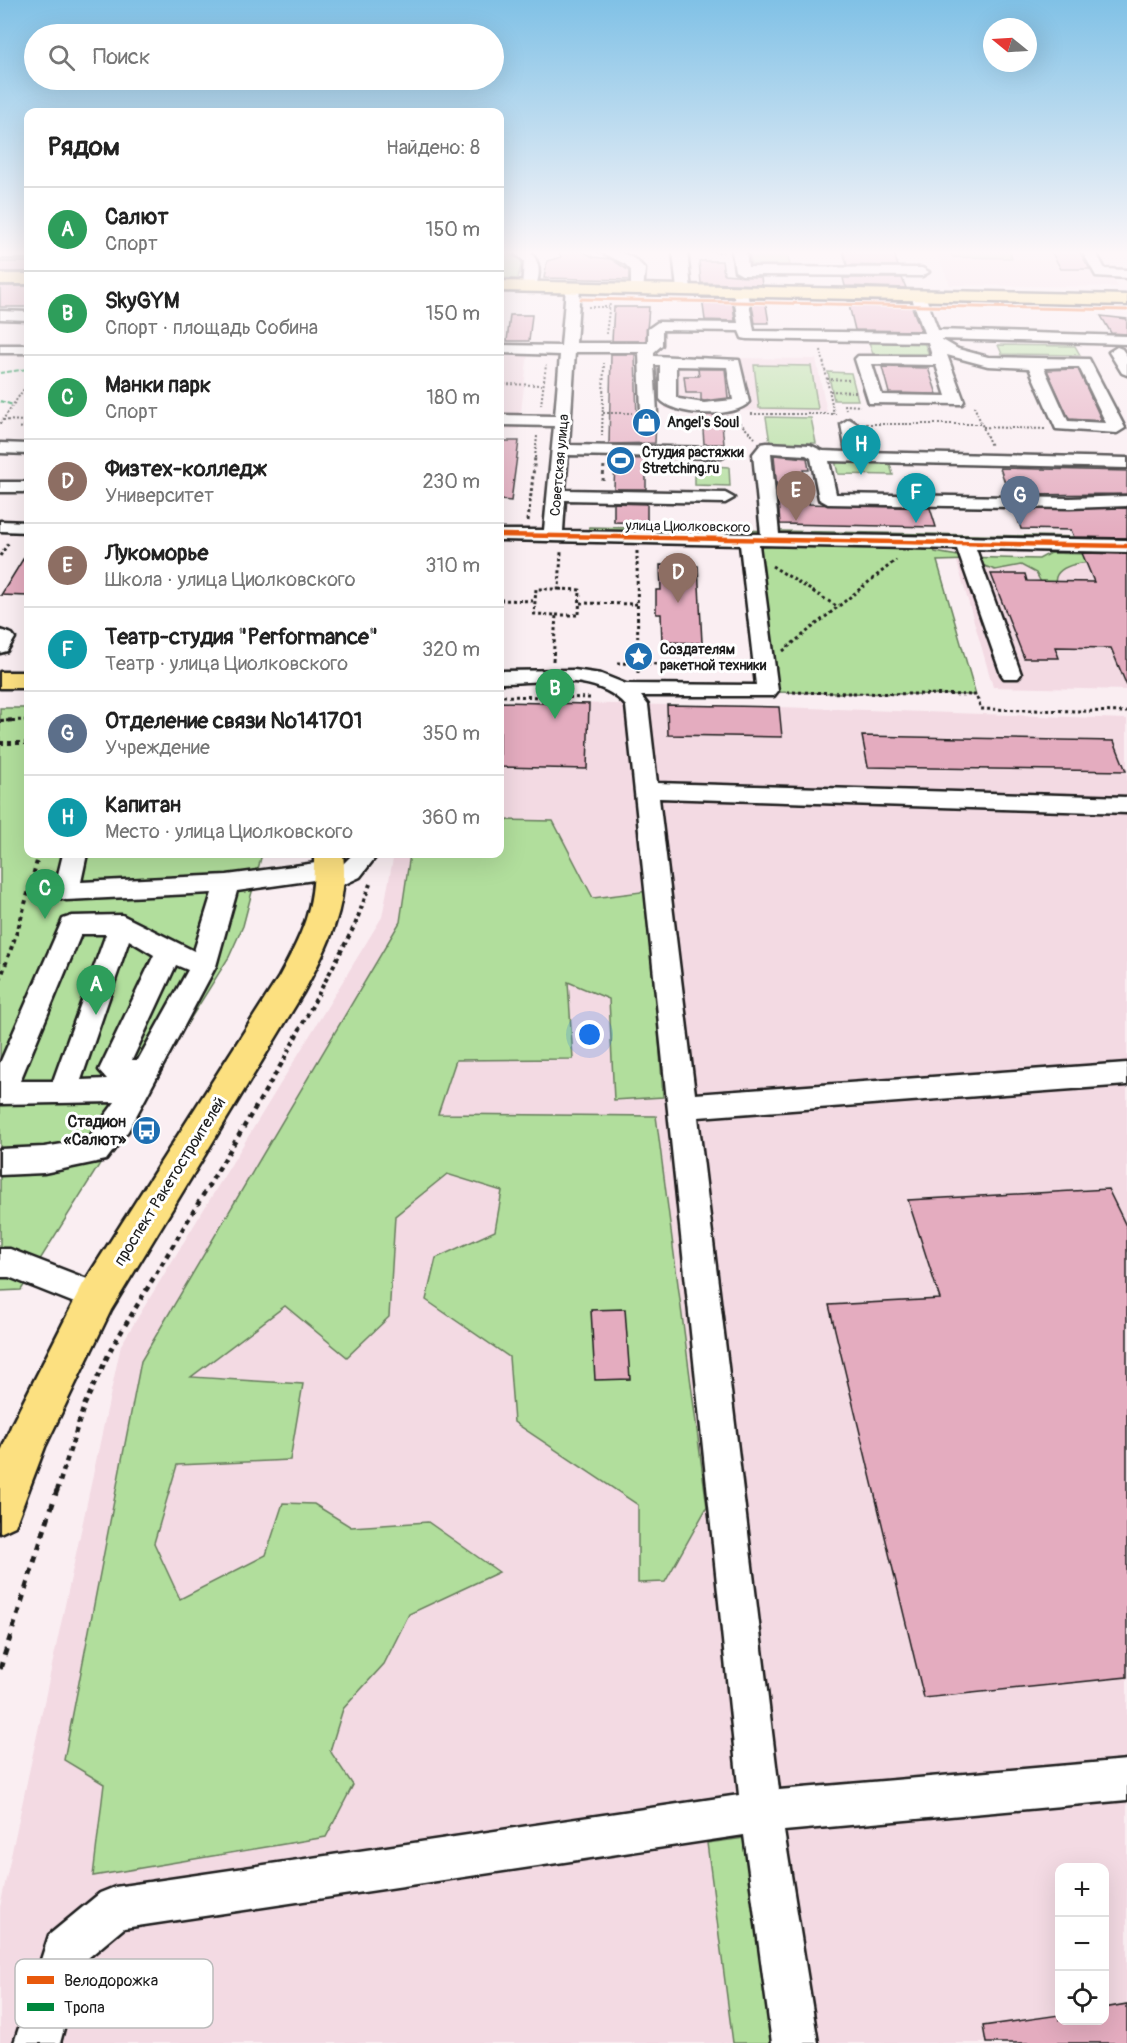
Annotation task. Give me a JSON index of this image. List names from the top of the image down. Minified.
{"streets":{"main road":["проспект Ракетостроителей"],"street":["Советская улица","улица Циолковского"]},"crossings":[["Советская улица","улица Циолковского"]],"places":{"shop":["Angel's Soul"],"sports":["Студия растяжки Stretching.ru"],"place":["Создателям ракетной техники"],"bus stop":["Стадион «Салют»"]},"legend":["Велодорожка","Тропа"],"north":"left","page":{"search":"Поиск","heading":["Рядом","Найдено: 8"],"list":[{"mark":"A","name":"Салют","note":"Спорт","value":"150 m"},{"mark":"B","name":"SkyGYM","note":"Спорт · площадь Собина","value":"150 m"},{"mark":"C","name":"Манки парк","note":"Спорт","value":"180 m"},{"mark":"D","name":"Физтех-колледж","note":"Университет","value":"230 m"},{"mark":"E","name":"Лукоморье","note":"Школа · улица Циолковского","value":"310 m"},{"mark":"F","name":"Театр-студия \"Performance\"","note":"Театр · улица Циолковского","value":"320 m"},{"mark":"G","name":"Отделение связи №141701","note":"Учреждение","value":"350 m"},{"mark":"H","name":"Капитан","note":"Место · улица Циолковского","value":"360 m"}],"pins":["H","E","F","G","D","B","C","A"],"map_buttons":["+","−"]}}
